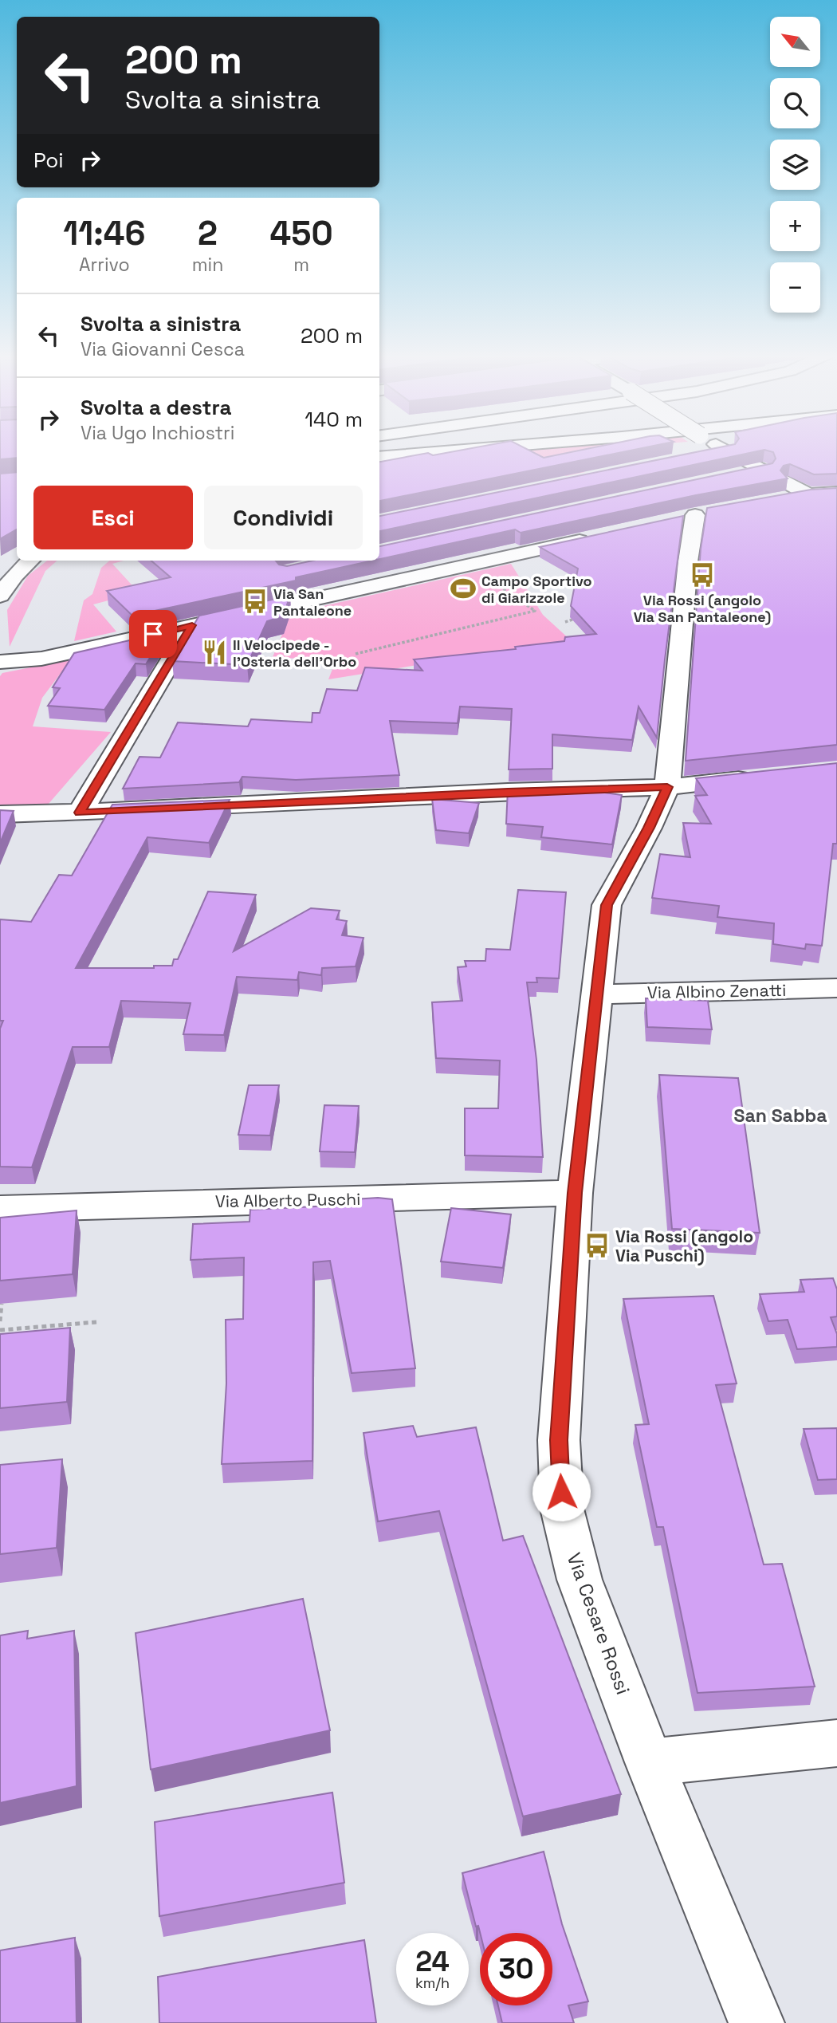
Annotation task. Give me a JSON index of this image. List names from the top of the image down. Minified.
{"streets":{"street":["Via Albino Zenatti","Via Alberto Puschi","Via Cesare Rossi"]},"crossings":[["Via Albino Zenatti","Via Cesare Rossi"],["Via Alberto Puschi","Via Cesare Rossi"]],"districts":["San Sabba"],"places":{"bus stop":["Via Rossi (angolo Via San Pantaleone)","Via San Pantaleone","Via Rossi (angolo Via Puschi)"],"sports":["Campo Sportivo di Giarizzole"],"restaurant":["Il Velocipede - l'Osteria dell'Orbo"]},"north":"top left","page":{"map_buttons":["+","−"],"turn":["200 m","Svolta a sinistra"],"then":"Poi","eta":["11:46","Arrivo","2","min","450","m"],"list":[{"name":"Svolta a sinistra","note":"Via Giovanni Cesca","value":"200 m"},{"name":"Svolta a destra","note":"Via Ugo Inchiostri","value":"140 m"}],"buttons":["Esci","Condividi"],"speed":"24 km/h","limit":"30"}}
